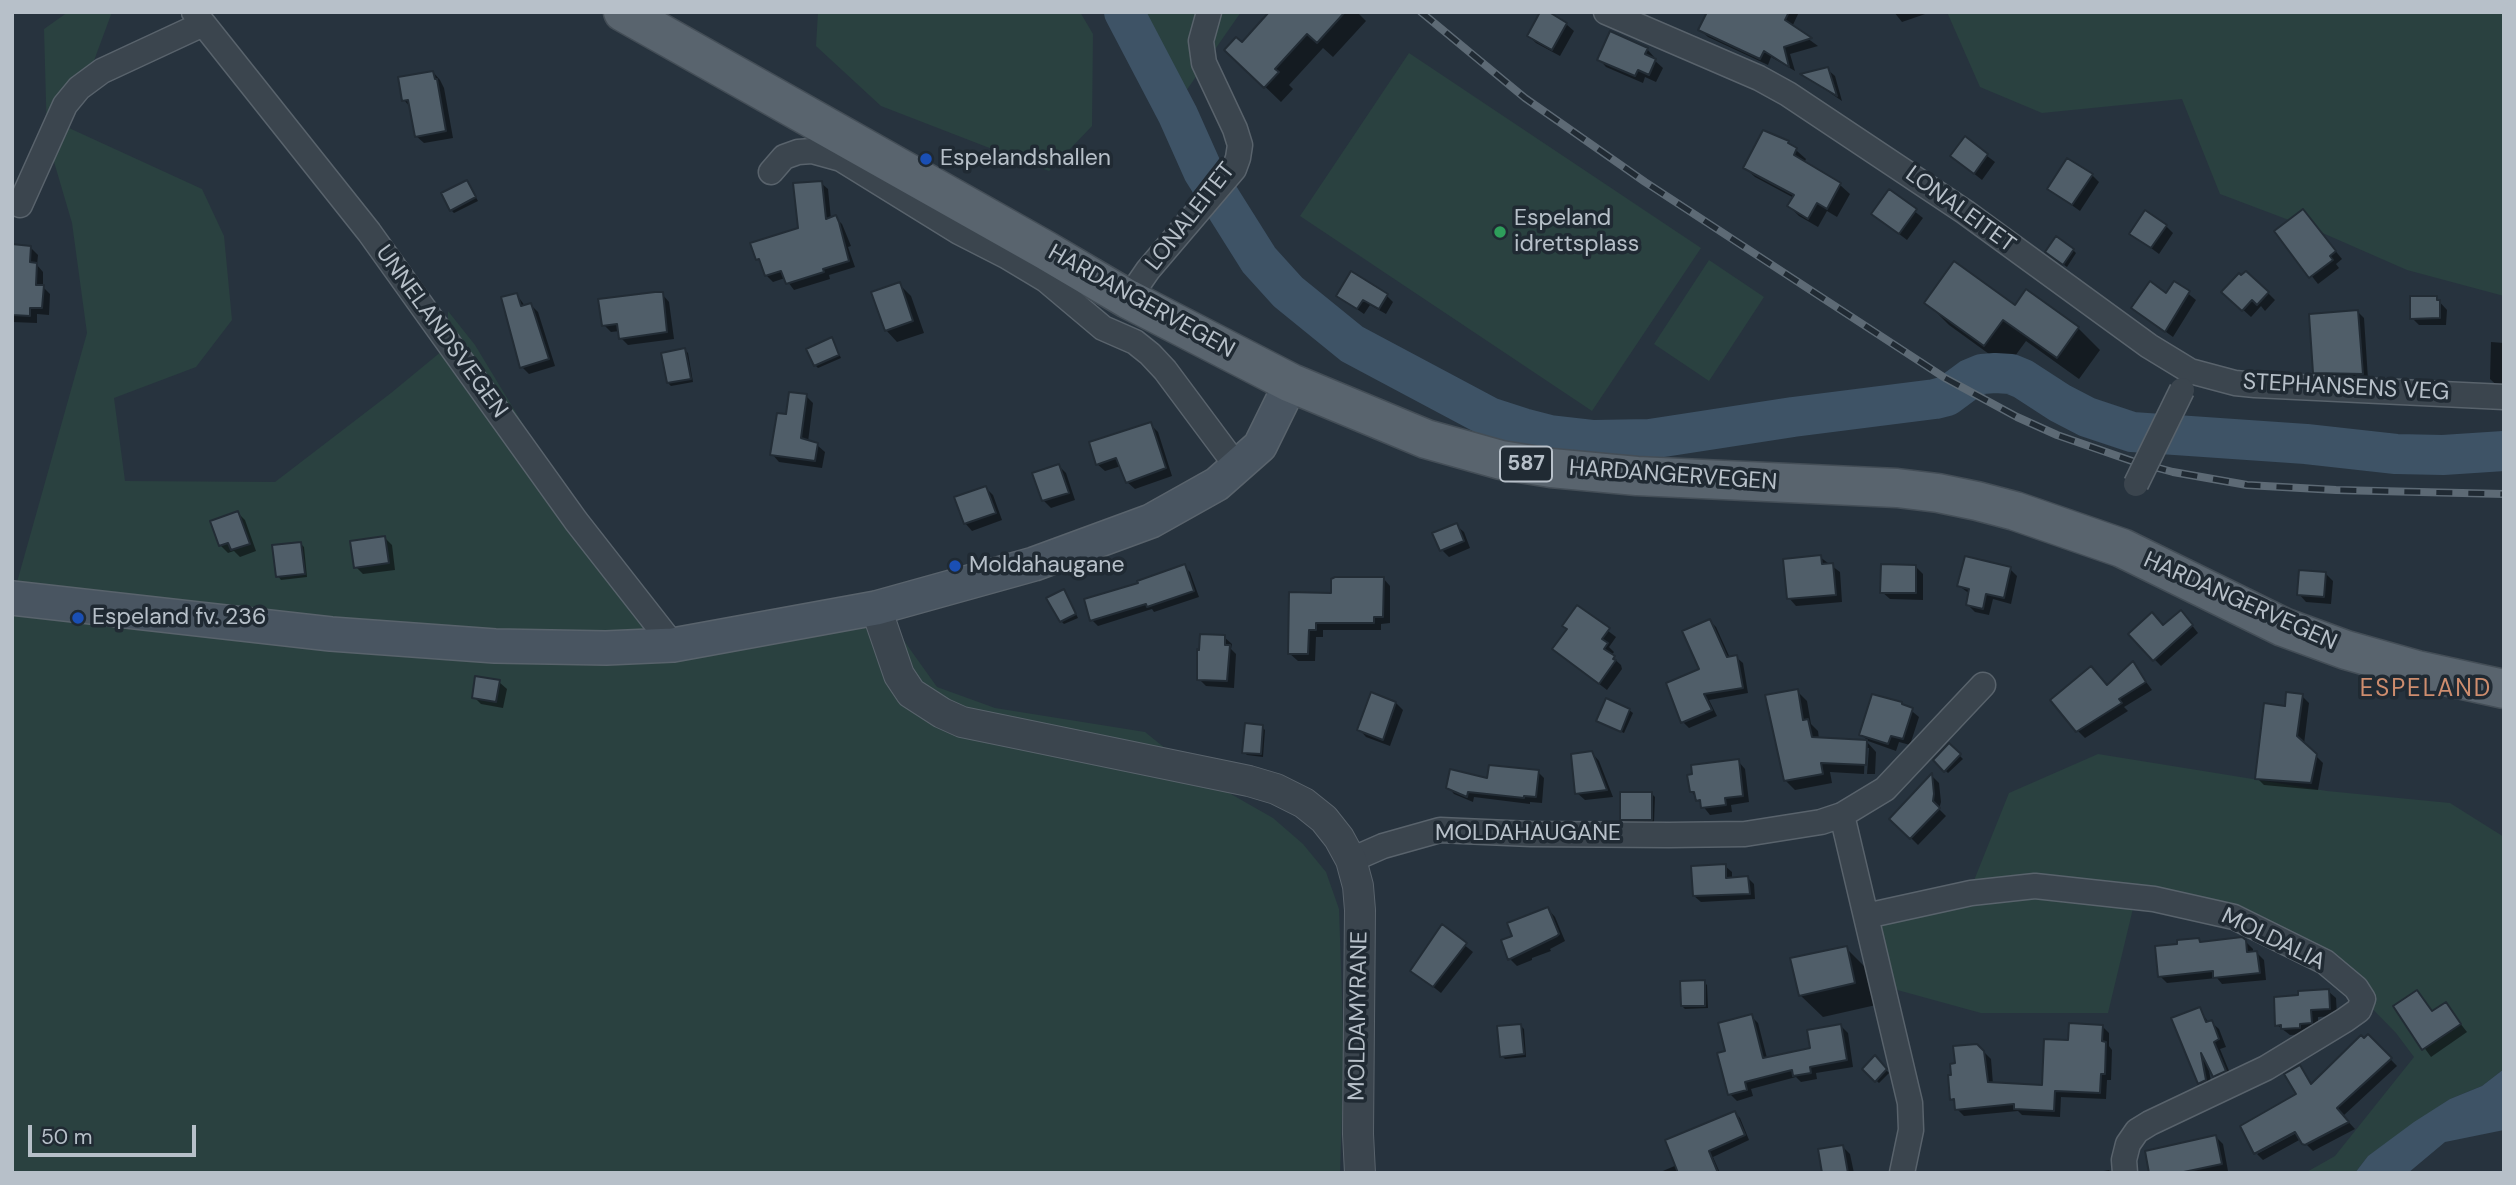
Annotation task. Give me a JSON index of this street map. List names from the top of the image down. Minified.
{"streets":{"main road":["HARDANGERVEGEN","587"],"street":["LONALEITET","UNNELANDSVEGEN","STEPHANSENS VEG","MOLDAHAUGANE","MOLDALIA","MOLDAMYRANE"]},"crossings":[["LONALEITET","HARDANGERVEGEN"],["LONALEITET","STEPHANSENS VEG"],["MOLDAHAUGANE","MOLDAMYRANE"]],"districts":["ESPELAND"],"places":["Espelandshallen","Espeland idrettsplass","Moldahaugane","Espeland fv. 236"],"scale_bar":"50 m"}
